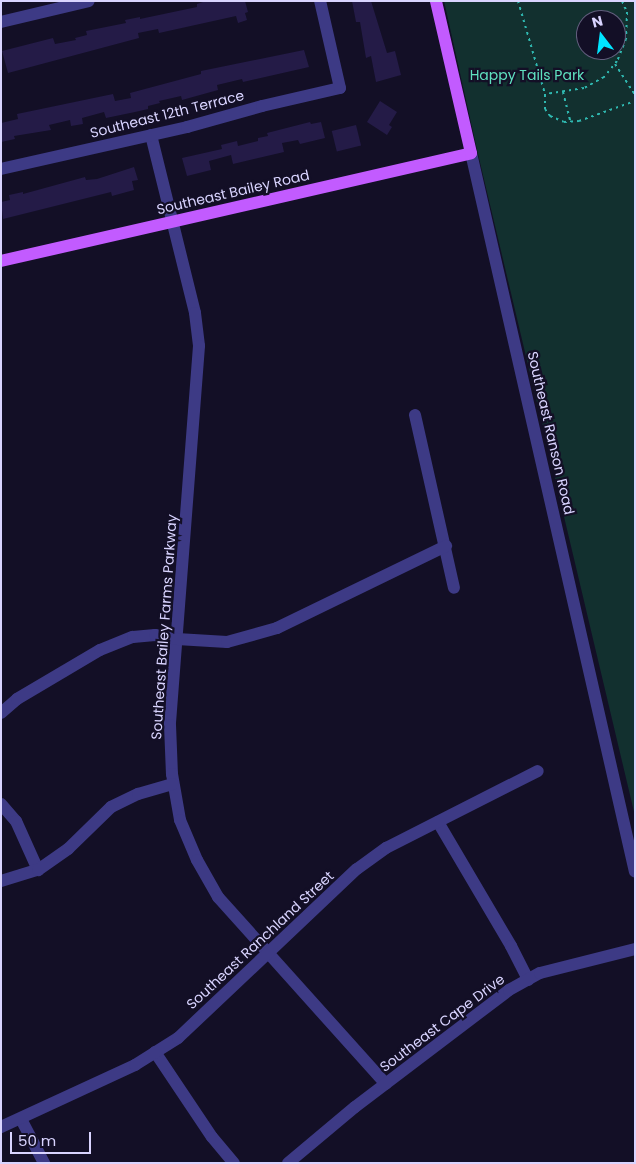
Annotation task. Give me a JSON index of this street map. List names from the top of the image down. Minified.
{"streets":{"main road":["Southeast Bailey Road","Southeast Ranson Road"],"street":["Southeast 12th Terrace","Southeast Bailey Farms Parkway","Southeast Ranchland Street","Southeast Cape Drive"]},"crossings":[["Southeast 12th Terrace","Southeast Bailey Farms Parkway"],["Southeast Bailey Road","Southeast Ranson Road"],["Southeast Bailey Road","Southeast Bailey Farms Parkway"],["Southeast Bailey Farms Parkway","Southeast Ranchland Street"],["Southeast Bailey Farms Parkway","Southeast Cape Drive"]],"parks":["Happy Tails Park"],"scale_bar":"50 m","north":"top"}
